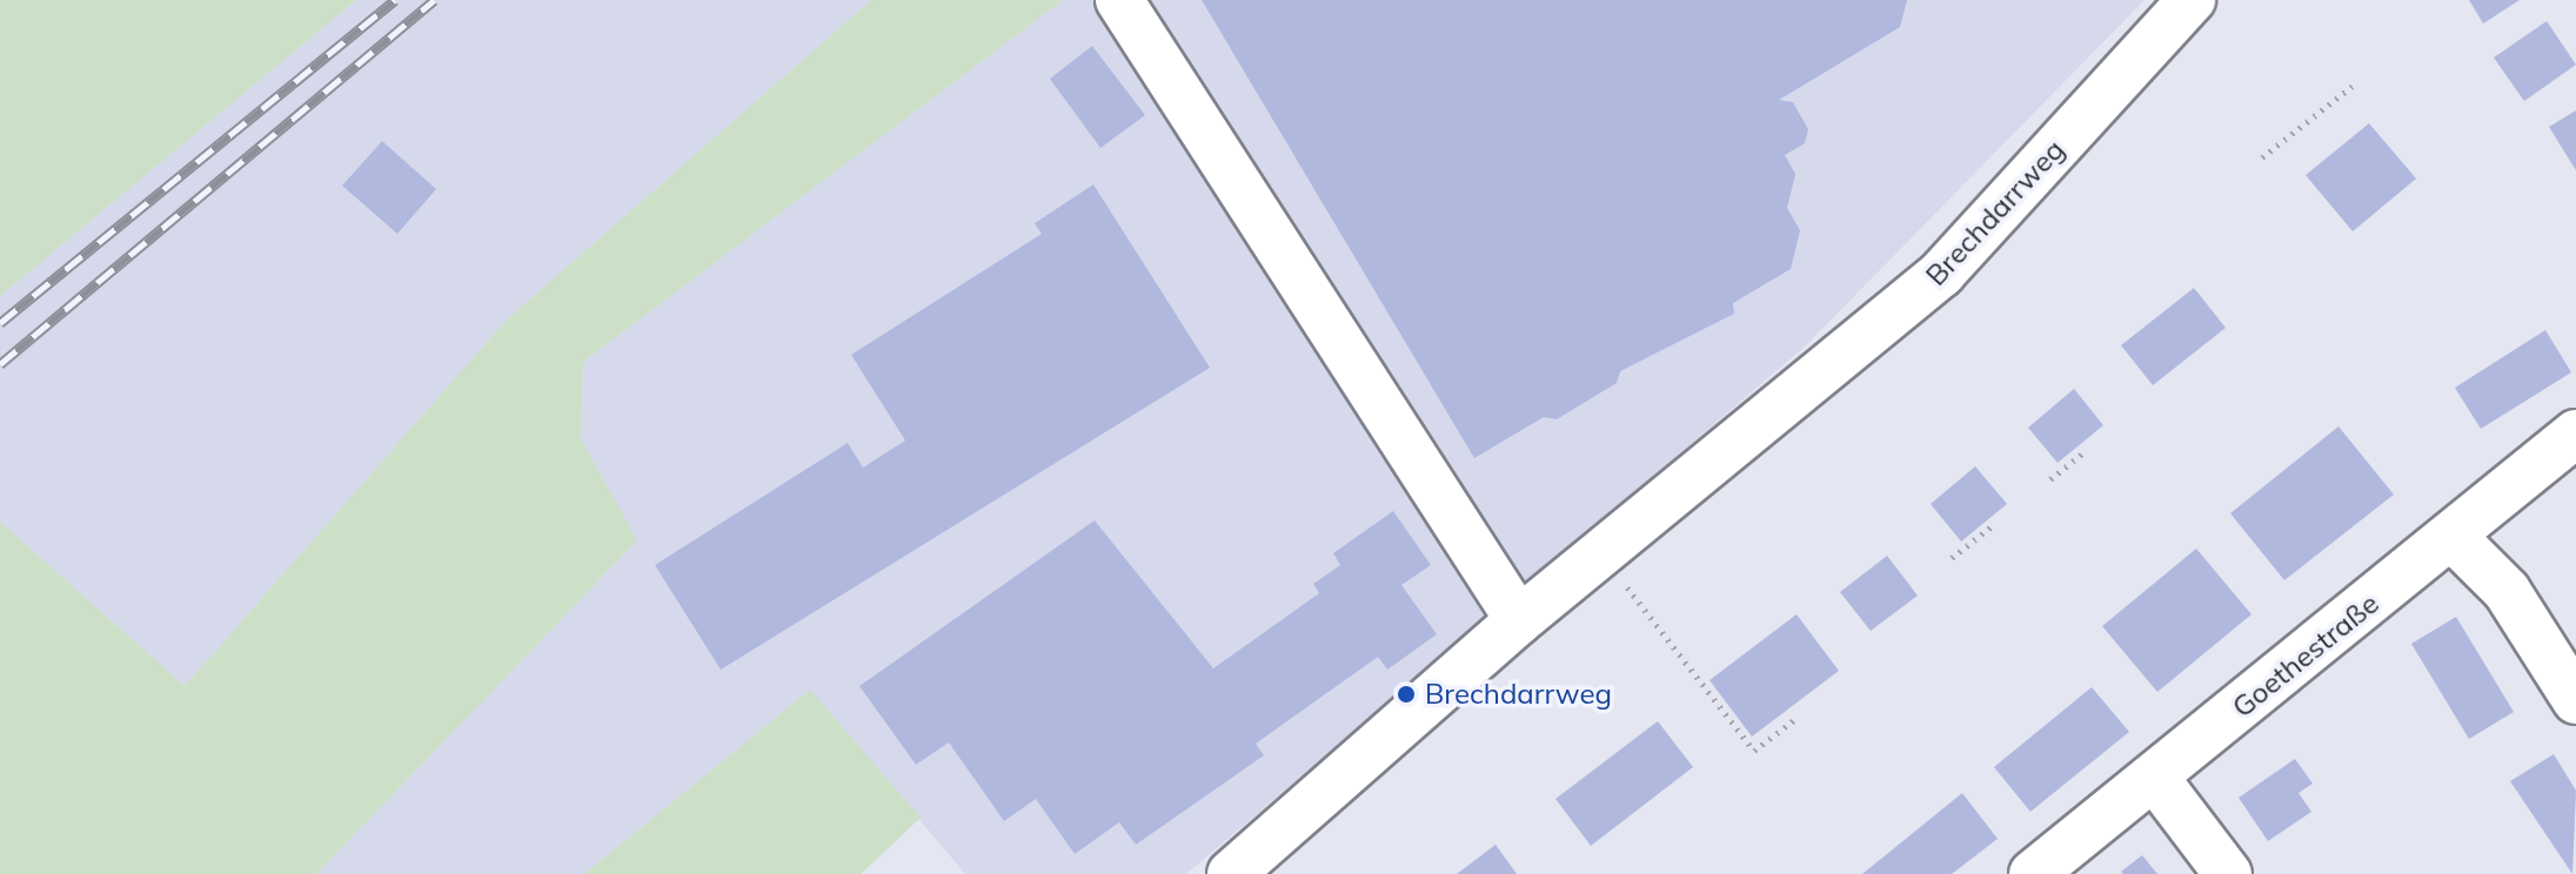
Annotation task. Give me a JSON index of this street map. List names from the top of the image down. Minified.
{"streets":{"street":["Brechdarrweg","Goethestraße"]},"places":["Brechdarrweg"]}
